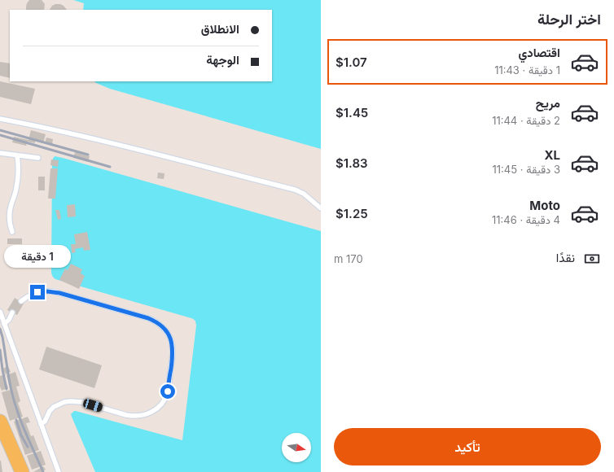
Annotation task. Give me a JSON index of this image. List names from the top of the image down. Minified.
{"north":"right","page":{"heading":"اختر الرحلة","banner":["الانطلاق","الوجهة"],"list":[{"name":"اقتصادي","note":"1 دقيقة · 11:43","value":"$1.07"},{"name":"مريح","note":"2 دقيقة · 11:44","value":"$1.45"},{"name":"XL","note":"3 دقيقة · 11:45","value":"$1.83"},{"name":"Moto","note":"4 دقيقة · 11:46","value":"$1.25"}],"pay":["نقدًا","170 m"],"bubble":"1 دقيقة","buttons":"تأكيد"}}
